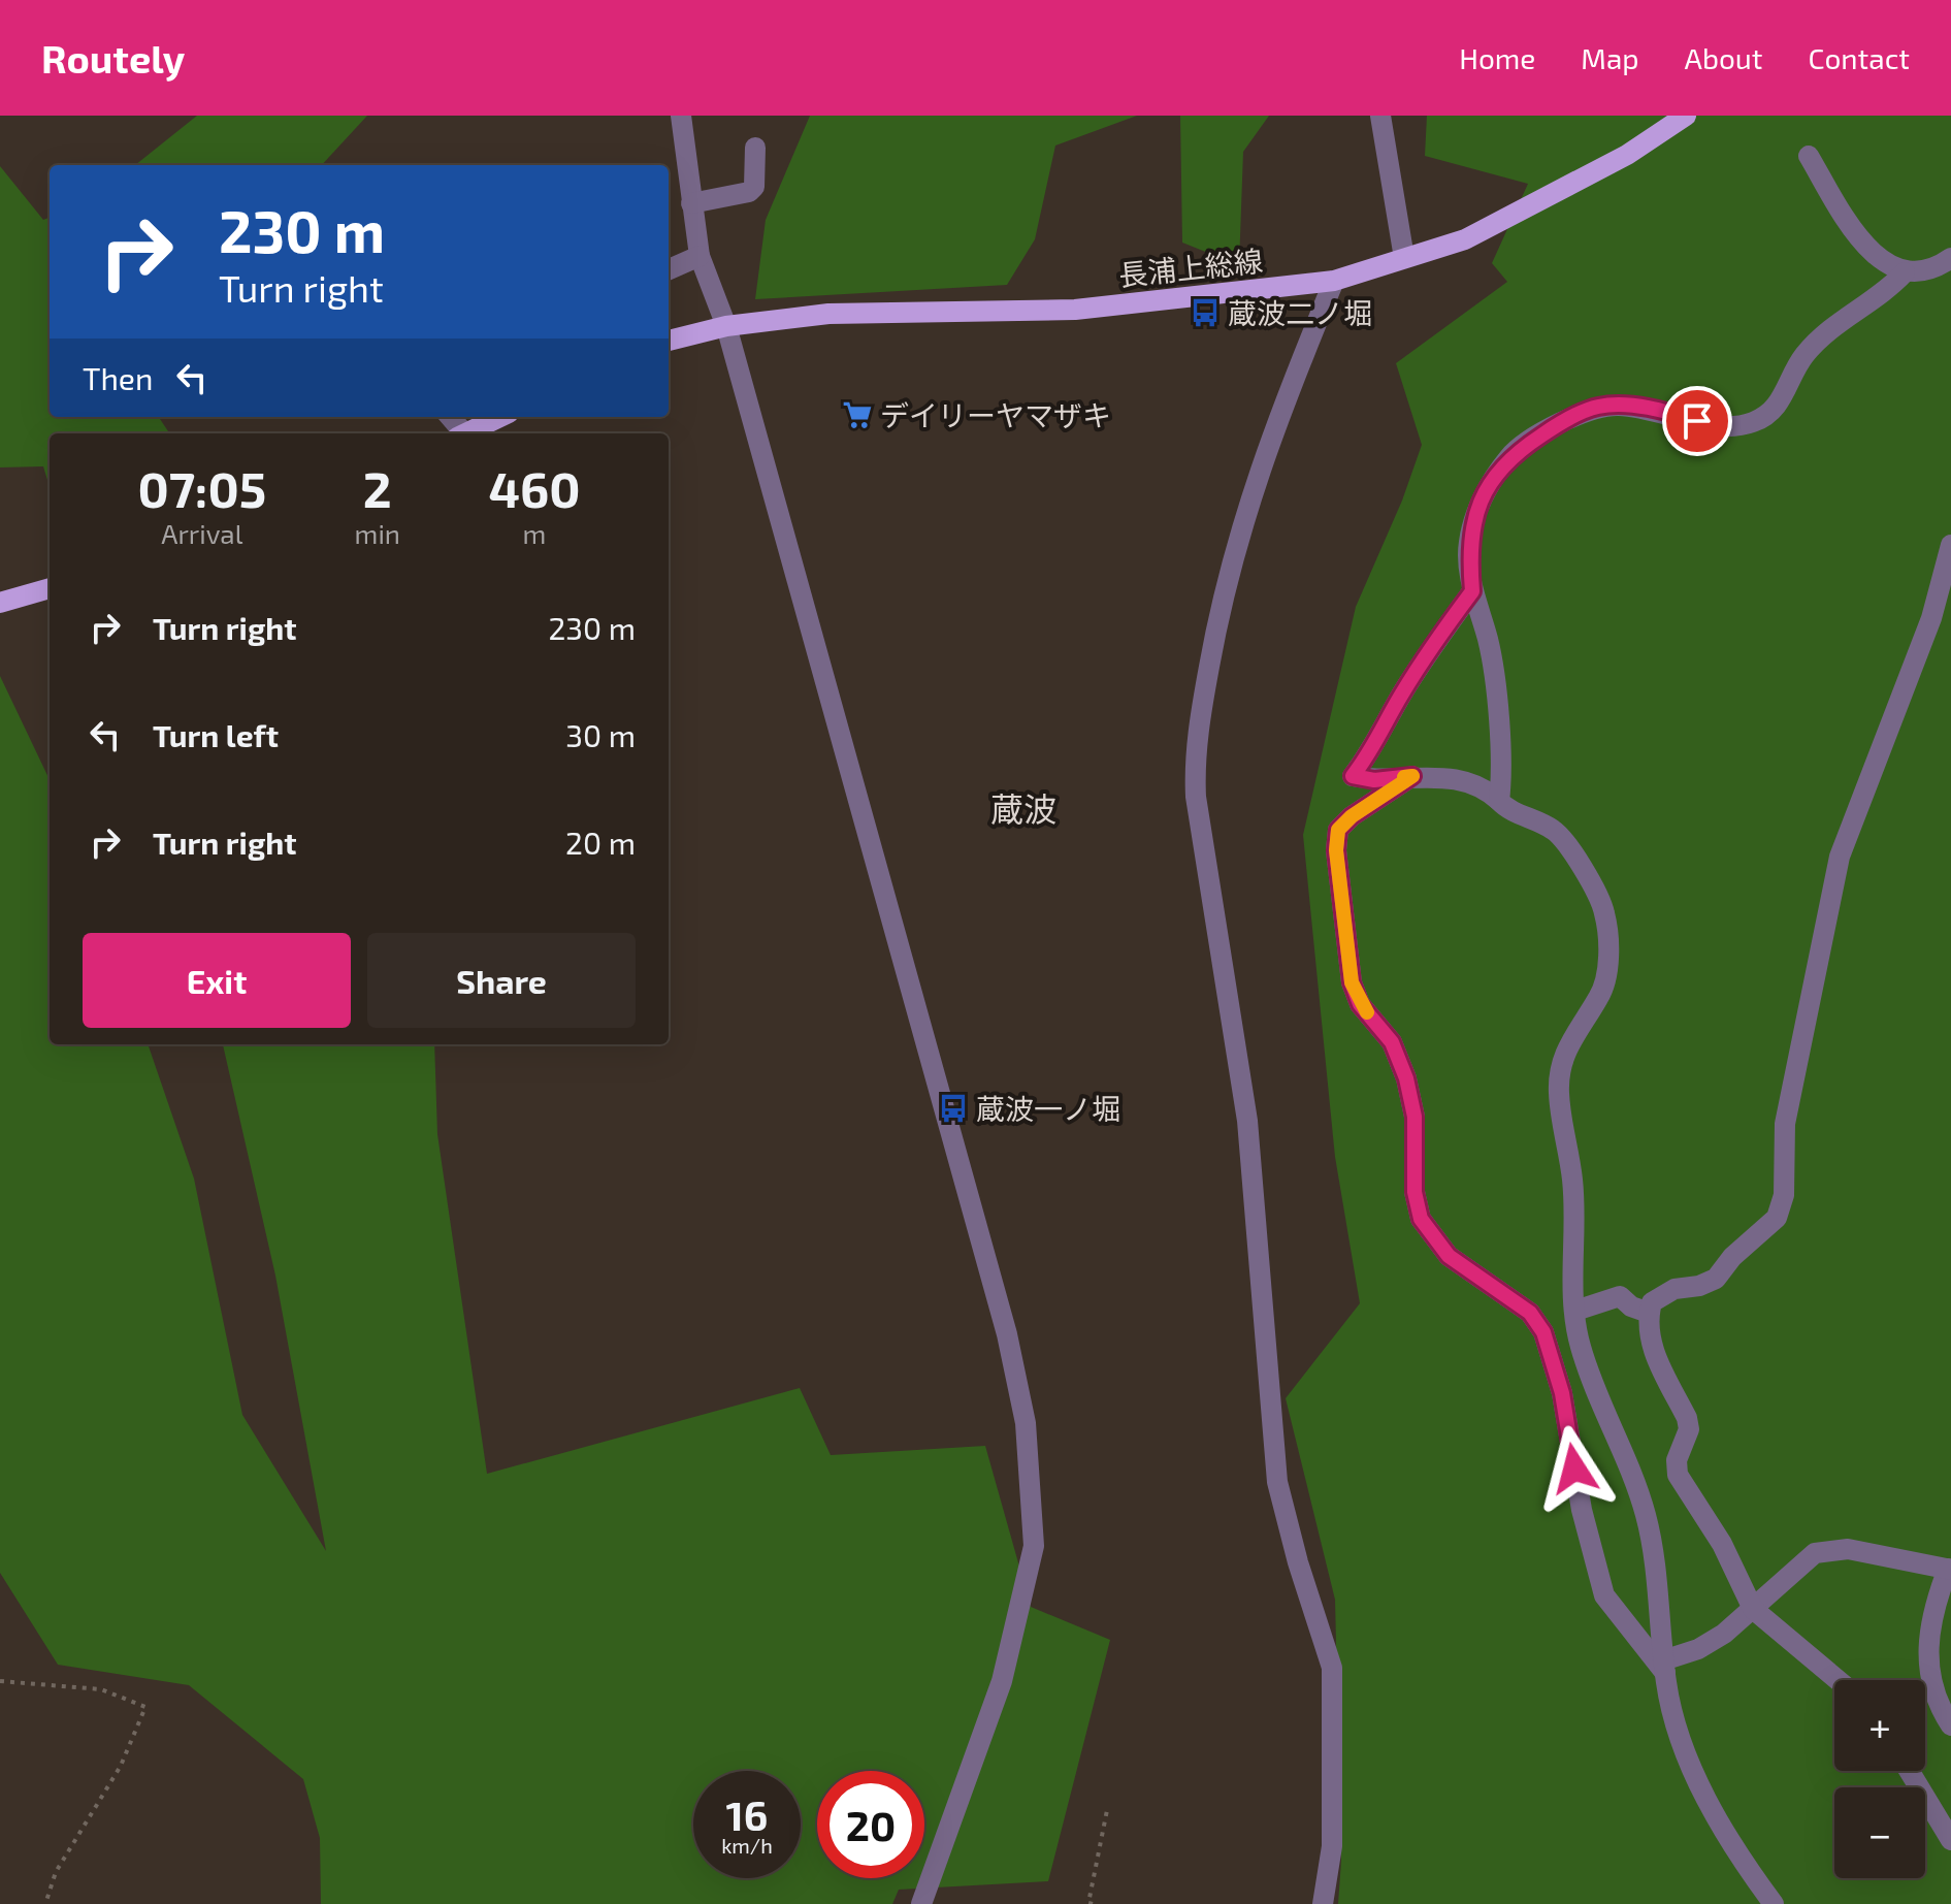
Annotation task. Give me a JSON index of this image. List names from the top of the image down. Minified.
{"streets":{"main road":["長浦上総線"]},"districts":["蔵波"],"places":{"bus stop":["蔵波二ノ堀","蔵波一ノ堀"],"supermarket":["デイリーヤマザキ"]},"page":{"header":"Routely","nav":["Home","Map","About","Contact"],"turn":["230 m","Turn right"],"then":"Then","eta":["07:05","Arrival","2","min","460","m"],"list":[{"name":"Turn right","value":"230 m"},{"name":"Turn left","value":"30 m"},{"name":"Turn right","value":"20 m"}],"buttons":["Exit","Share"],"map_buttons":["+","−"],"speed":"16 km/h","limit":"20"}}
